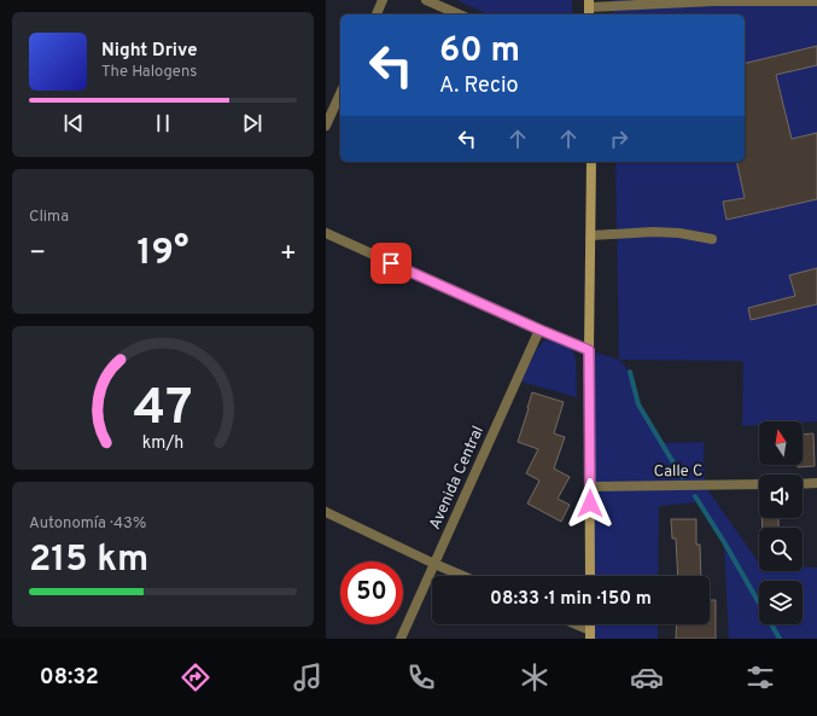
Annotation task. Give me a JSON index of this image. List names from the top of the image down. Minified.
{"streets":{"street":["Calle C","Avenida Central"]},"north":"top","page":{"turn":["60 m","A. Recio"],"song":["Night Drive","The Halogens"],"tile":["Clima",["Autonomía · 43%","215 km"]],"heat":["−","19°","+"],"limit":"50","trip":"08:33 · 1 min · 150 m","tabs":"08:32","gauge":["47","km/h"]}}
